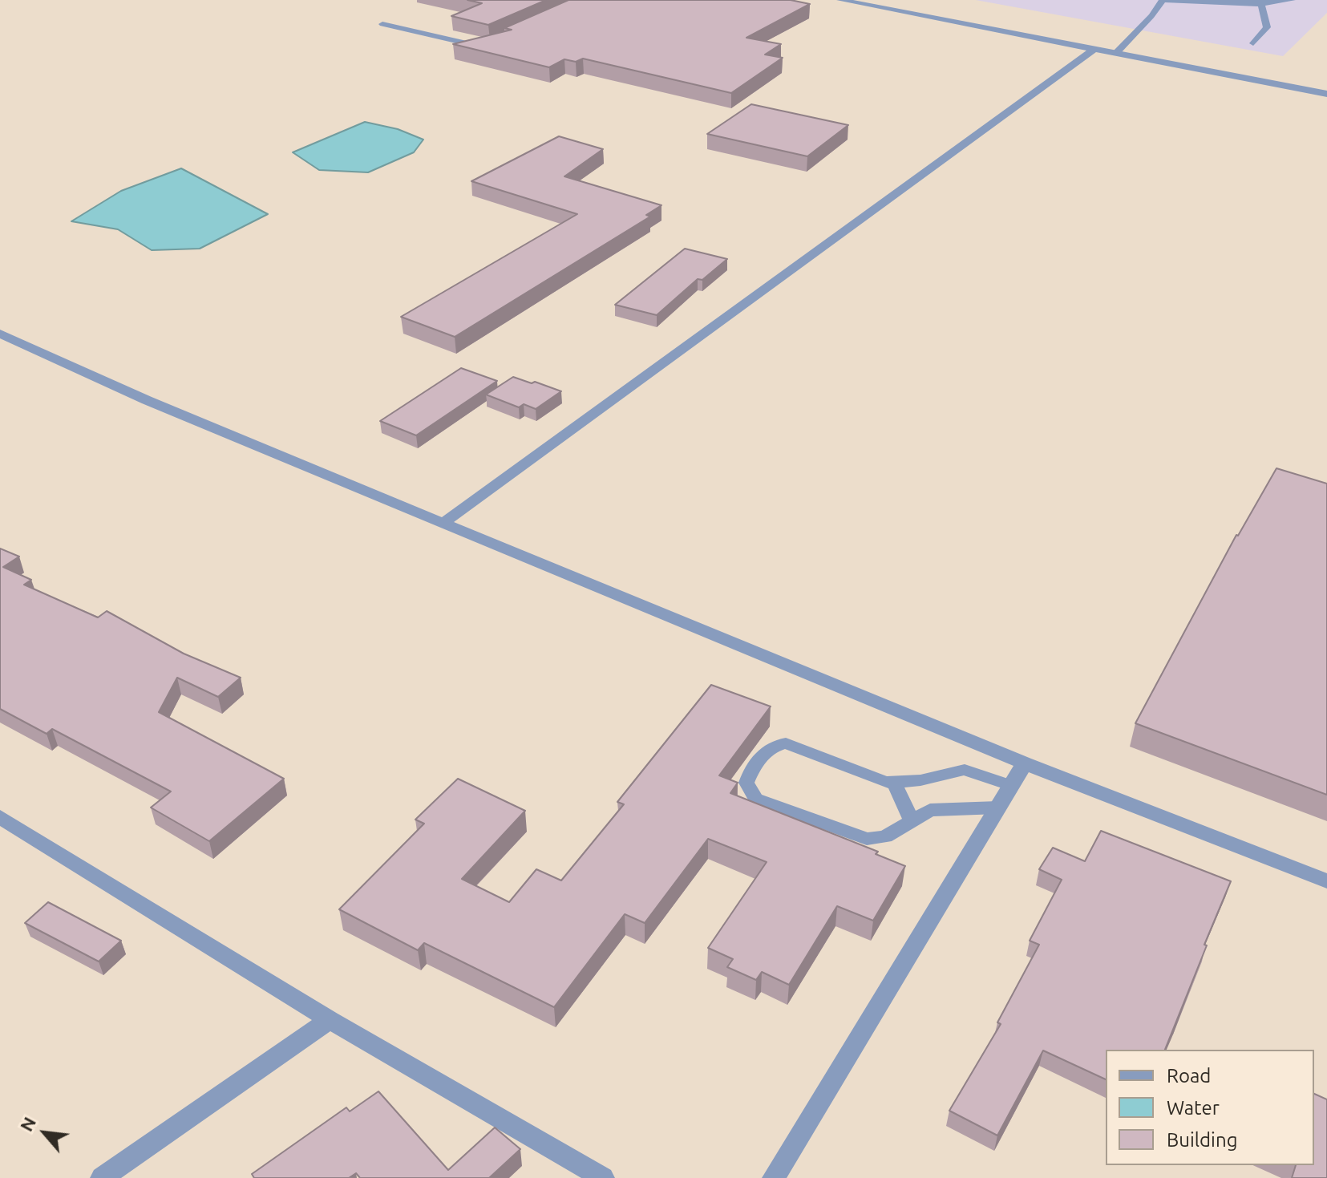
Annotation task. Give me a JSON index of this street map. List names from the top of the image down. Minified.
{"legend":["Road","Water","Building"],"north":"top left"}
